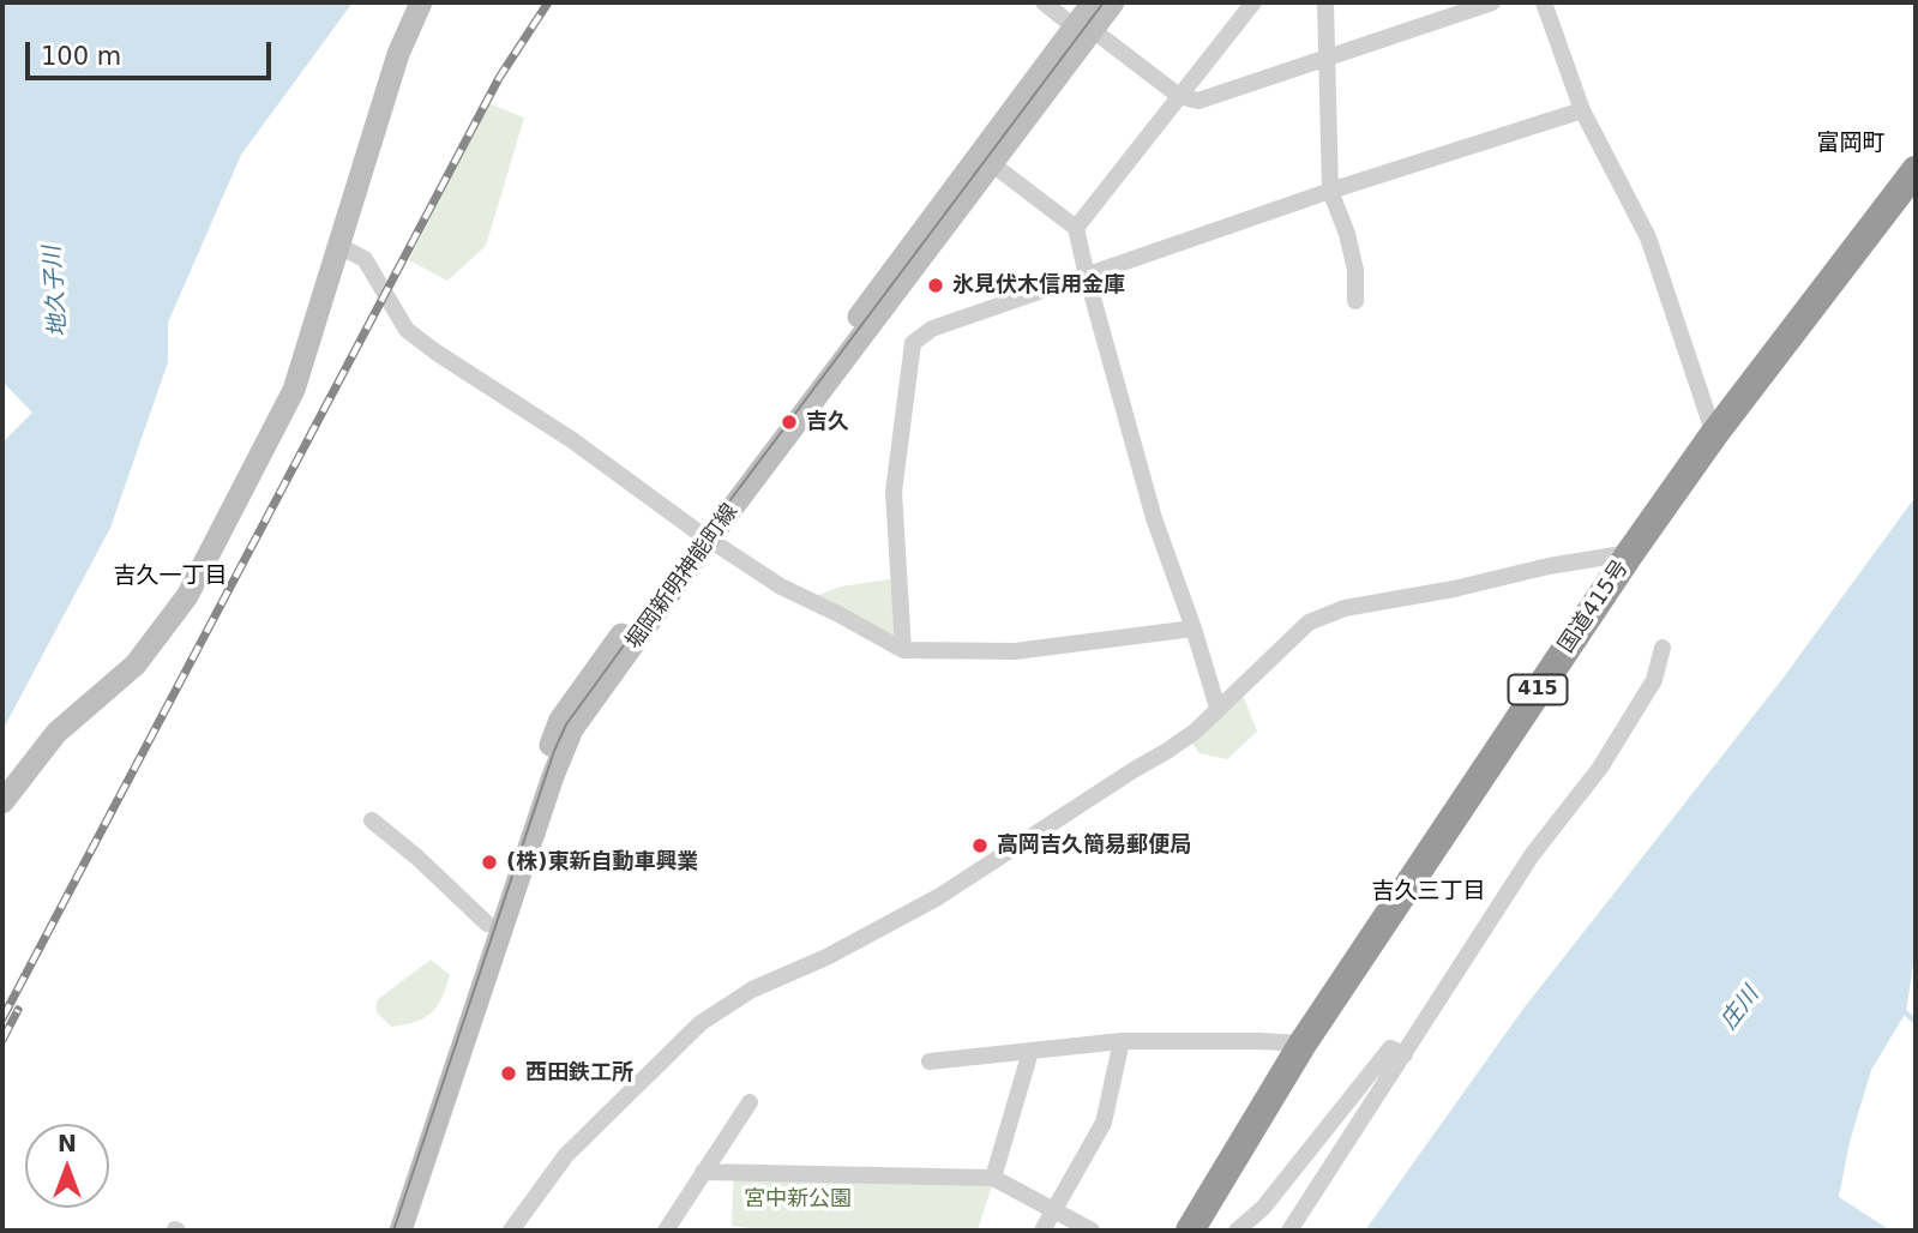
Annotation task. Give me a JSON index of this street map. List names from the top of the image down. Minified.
{"streets":{"highway":["国道415号","415"],"main road":["堀岡新明神能町線"]},"districts":["富岡町","吉久一丁目","吉久三丁目"],"water":["地久子川","庄川"],"parks":["宮中新公園"],"places":["氷見伏木信用金庫","吉久","高岡吉久簡易郵便局","(株)東新自動車興業","西田鉄工所"],"scale_bar":"100 m","north":"top"}
